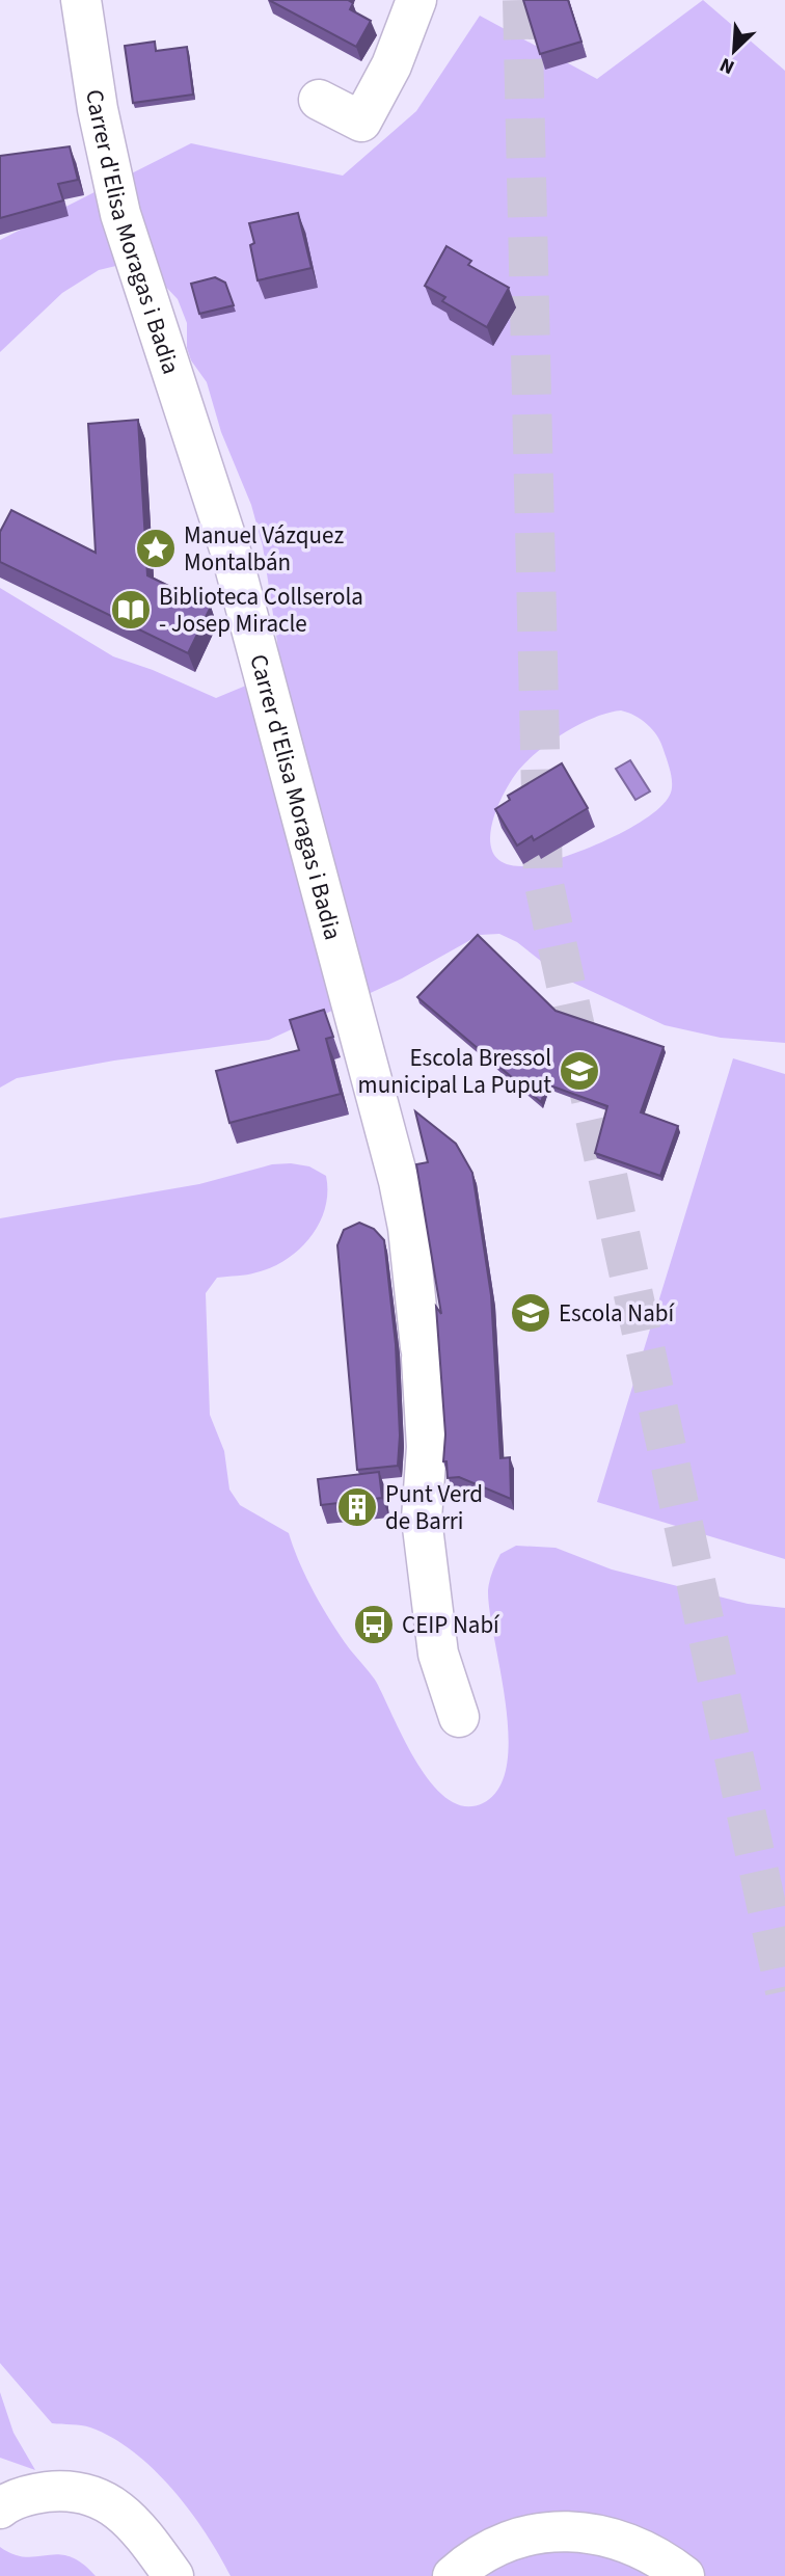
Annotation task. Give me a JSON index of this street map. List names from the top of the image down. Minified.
{"streets":{"street":["Carrer d'Elisa Moragas i Badia"]},"places":{"place":["Manuel Vázquez Montalbán"],"library":["Biblioteca Collserola - Josep Miracle"],"school or university":["Escola Bressol municipal La Puput","Escola Nabí"],"building":["Punt Verd de Barri"],"bus stop":["CEIP Nabí"]},"north":"bottom left"}
